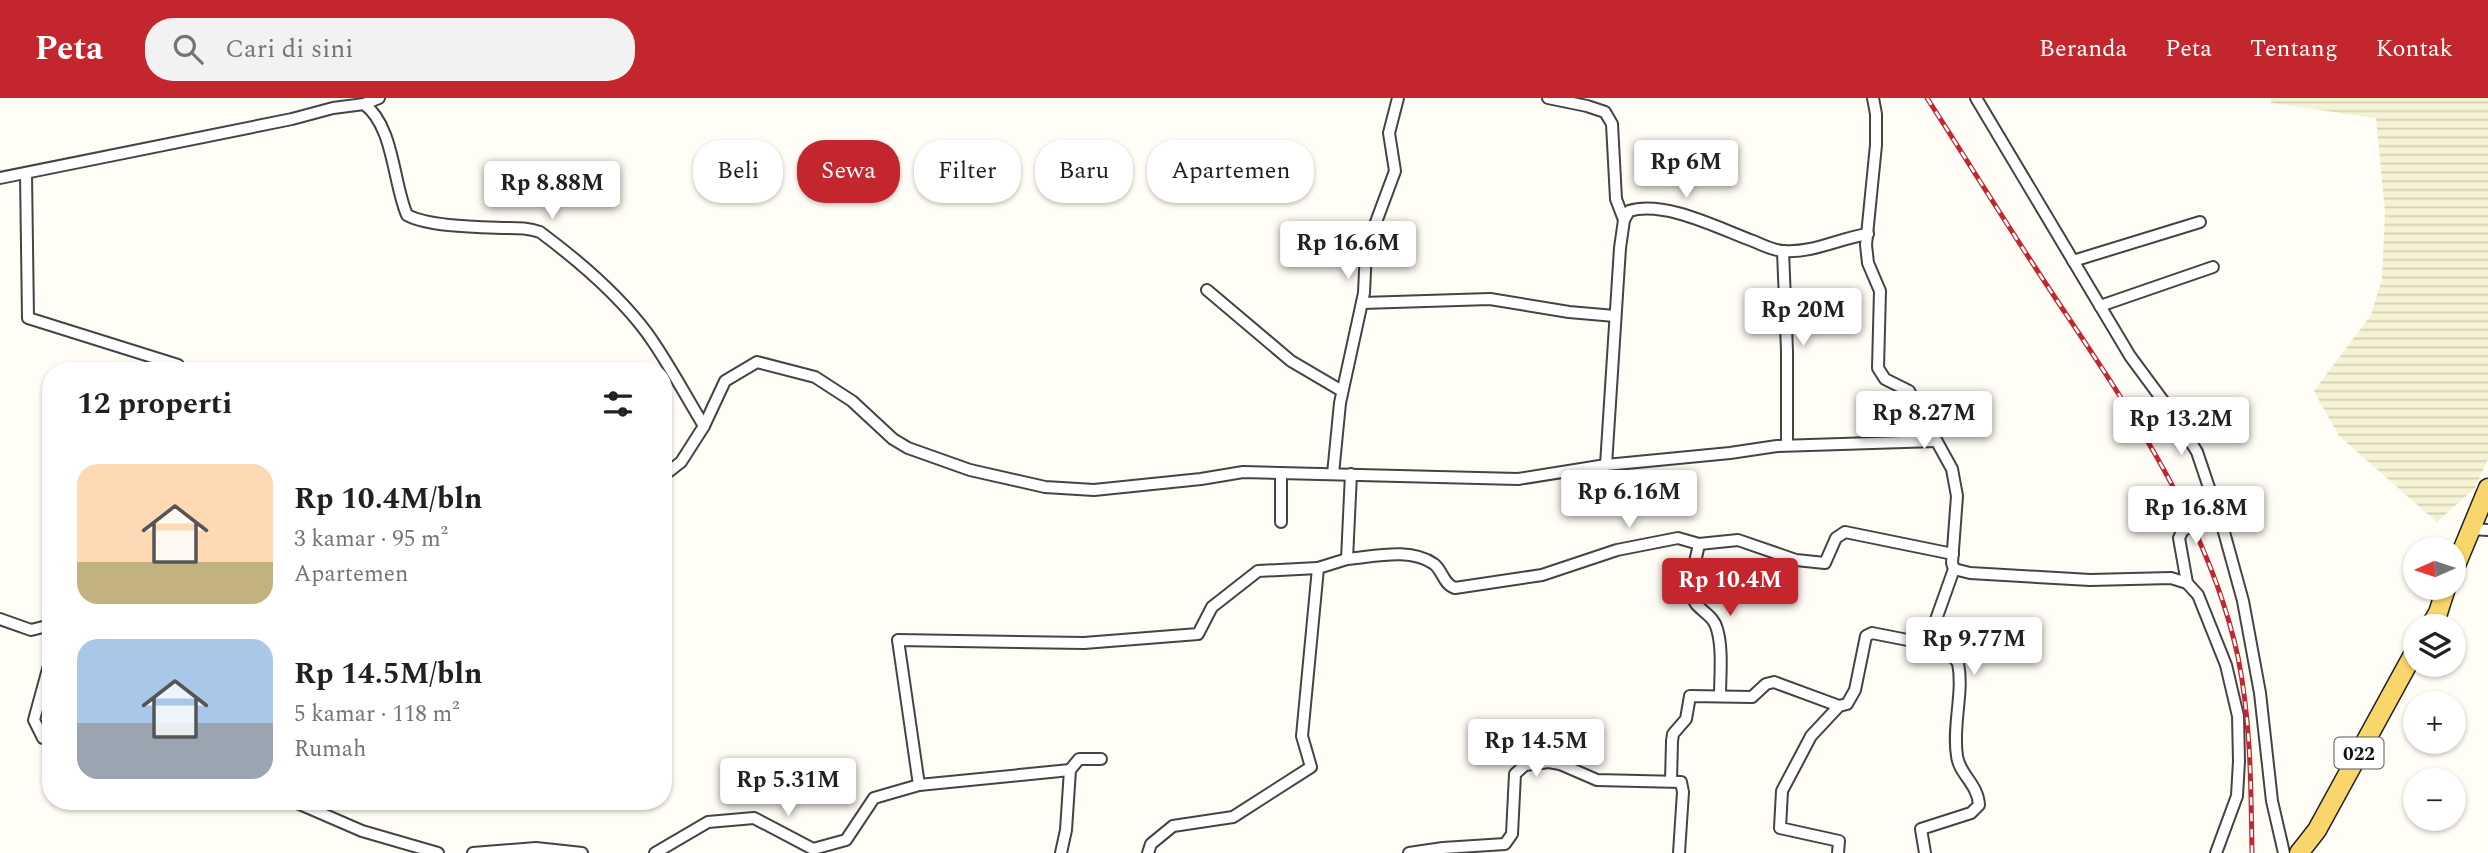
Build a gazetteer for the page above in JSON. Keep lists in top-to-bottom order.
{
  "streets": {
    "main road": ["022"]
  },
  "north": "left",
  "page": {
    "header": "Peta",
    "search": "Cari di sini",
    "nav": [
      "Beranda",
      "Peta",
      "Tentang",
      "Kontak"
    ],
    "price": [
      "Rp 6M",
      "Rp 8.88M",
      "Rp 16.6M",
      "Rp 20M",
      "Rp 8.27M",
      "Rp 13.2M",
      "Rp 6.16M",
      "Rp 16.8M",
      "Rp 10.4M",
      "Rp 9.77M",
      "Rp 14.5M",
      "Rp 5.31M"
    ],
    "chip": [
      "Beli",
      "Sewa",
      "Filter",
      "Baru",
      "Apartemen"
    ],
    "heading": "12 properti",
    "list": [
      {
        "name": "Rp 10.4M/bln",
        "note": "3 kamar · 95 m² · Apartemen"
      },
      {
        "name": "Rp 14.5M/bln",
        "note": "5 kamar · 118 m² · Rumah"
      }
    ],
    "map_buttons": ["+", "−"]
  }
}
